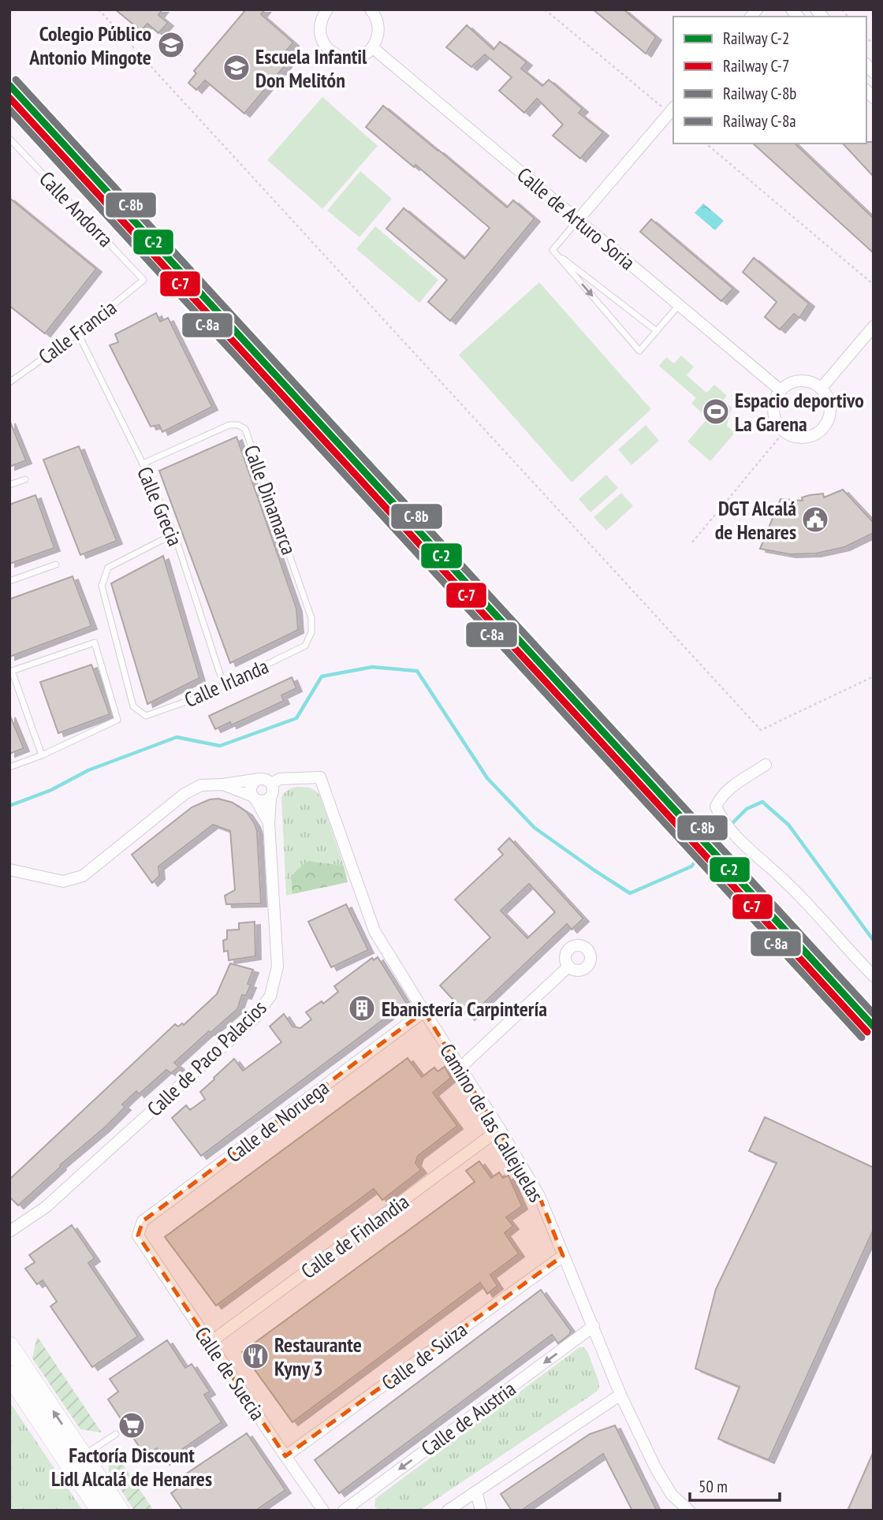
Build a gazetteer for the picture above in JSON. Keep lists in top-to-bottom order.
{
  "streets": {
    "street": [
      "Calle de Arturo Soria",
      "Calle de Paco Palacios",
      "Calle de Noruega",
      "Camino de las Callejuelas",
      "Calle de Finlandia",
      "Calle de Suiza",
      "Calle de Suecia",
      "Calle de Austria"
    ],
    "lane": [
      "Calle Andorra",
      "Calle Francia",
      "Calle Dinamarca",
      "Calle Grecia",
      "Calle Irlanda"
    ]
  },
  "crossings": [
    ["Calle Andorra", "Calle Francia"],
    ["Calle Francia", "Calle Grecia"],
    ["Calle Dinamarca", "Calle Grecia"],
    ["Calle Dinamarca", "Calle Irlanda"],
    ["Calle Grecia", "Calle Irlanda"],
    ["Calle de Paco Palacios", "Camino de las Callejuelas"],
    ["Calle de Noruega", "Camino de las Callejuelas"],
    ["Calle de Noruega", "Calle de Suecia"],
    ["Camino de las Callejuelas", "Calle de Finlandia"],
    ["Camino de las Callejuelas", "Calle de Suiza"],
    ["Camino de las Callejuelas", "Calle de Austria"],
    ["Calle de Finlandia", "Calle de Suecia"],
    ["Calle de Suiza", "Calle de Suecia"]
  ],
  "places": {
    "school or university": ["Colegio Público Antonio Mingote", "Escuela Infantil Don Melitón"],
    "sports": ["Espacio deportivo La Garena"],
    "public building": ["DGT Alcalá de Henares"],
    "building": ["Ebanistería Carpintería"],
    "restaurant": ["Restaurante Kyny 3"],
    "supermarket": ["Factoría Discount Lidl Alcalá de Henares"]
  },
  "lines": [
    "rail line C-8b",
    "rail line C-2",
    "rail line C-7",
    "rail line C-8a"
  ],
  "legend": [
    "Railway C-2",
    "Railway C-7",
    "Railway C-8b",
    "Railway C-8a"
  ],
  "scale_bar": "50 m"
}
